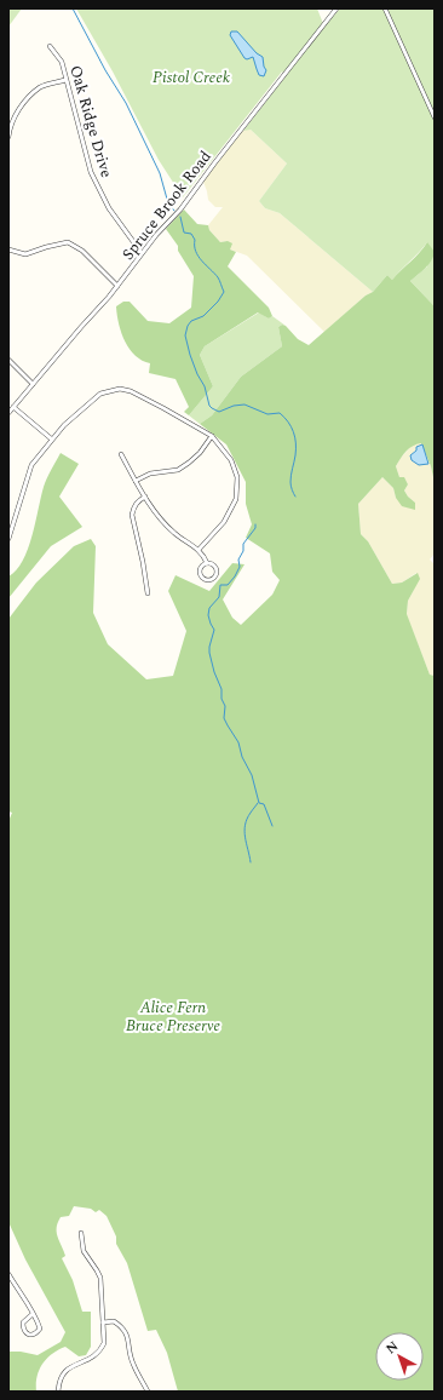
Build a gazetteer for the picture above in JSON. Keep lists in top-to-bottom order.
{
  "streets": {
    "street": ["Oak Ridge Drive", "Spruce Brook Road"]
  },
  "crossings": [
    ["Oak Ridge Drive", "Spruce Brook Road"]
  ],
  "parks": ["Pistol Creek", "Alice Fern Bruce Preserve"],
  "north": "top left"
}
